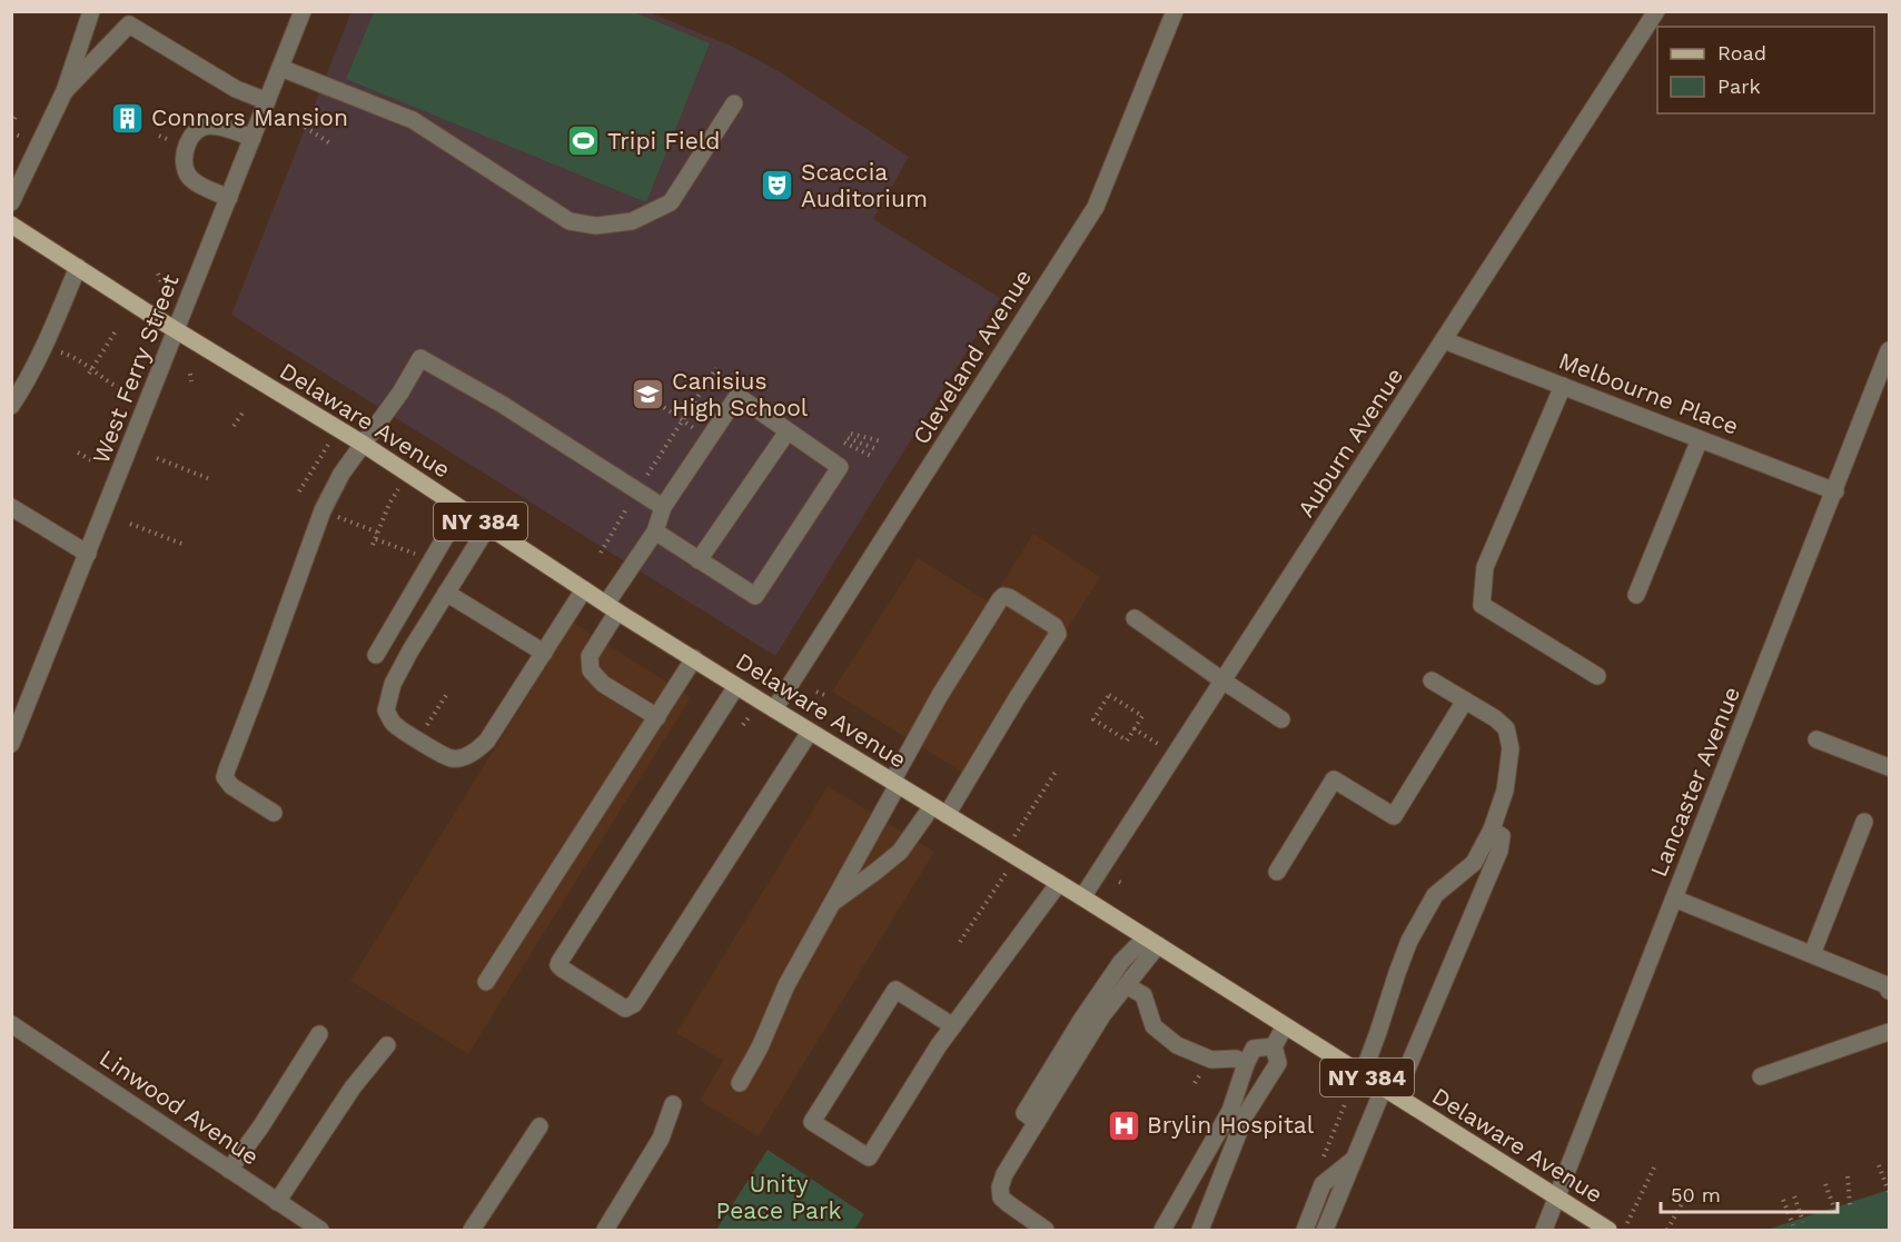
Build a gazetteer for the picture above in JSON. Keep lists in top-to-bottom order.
{
  "streets": {
    "main road": ["Delaware Avenue", "NY 384"],
    "street": [
      "Cleveland Avenue",
      "West Ferry Street",
      "Melbourne Place",
      "Auburn Avenue",
      "Lancaster Avenue",
      "Linwood Avenue"
    ]
  },
  "crossings": [
    ["Cleveland Avenue", "Delaware Avenue"],
    ["West Ferry Street", "Delaware Avenue"],
    ["Melbourne Place", "Auburn Avenue"],
    ["Melbourne Place", "Lancaster Avenue"],
    ["Delaware Avenue", "Auburn Avenue"],
    ["Delaware Avenue", "Lancaster Avenue"]
  ],
  "parks": ["Unity Peace Park"],
  "places": {
    "building": ["Connors Mansion"],
    "sports": ["Tripi Field"],
    "theatre": ["Scaccia Auditorium"],
    "school or university": ["Canisius High School"],
    "hospital": ["Brylin Hospital"]
  },
  "legend": ["Road", "Park"],
  "scale_bar": "50 m"
}
